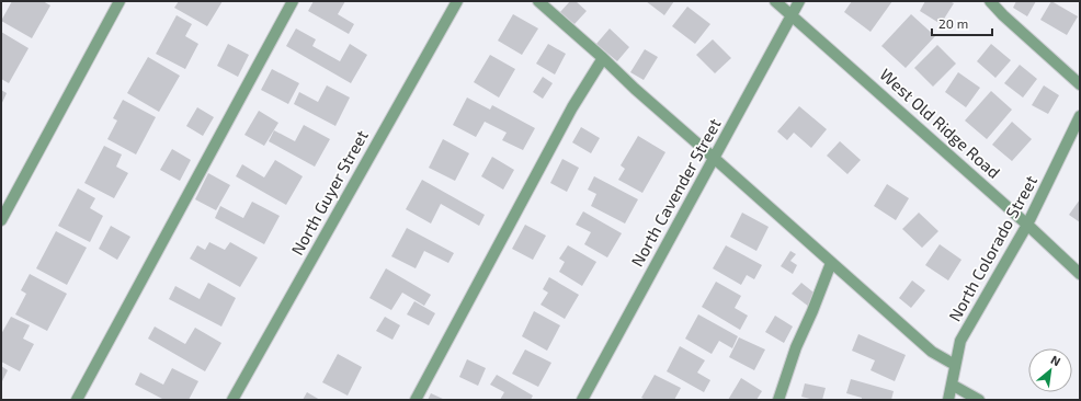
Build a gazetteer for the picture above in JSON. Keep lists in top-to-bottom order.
{
  "streets": {
    "street": [
      "West Old Ridge Road",
      "North Guyer Street",
      "North Cavender Street",
      "North Colorado Street"
    ]
  },
  "crossings": [
    ["West Old Ridge Road", "North Cavender Street"],
    ["West Old Ridge Road", "North Colorado Street"]
  ],
  "scale_bar": "20 m",
  "north": "top right"
}
